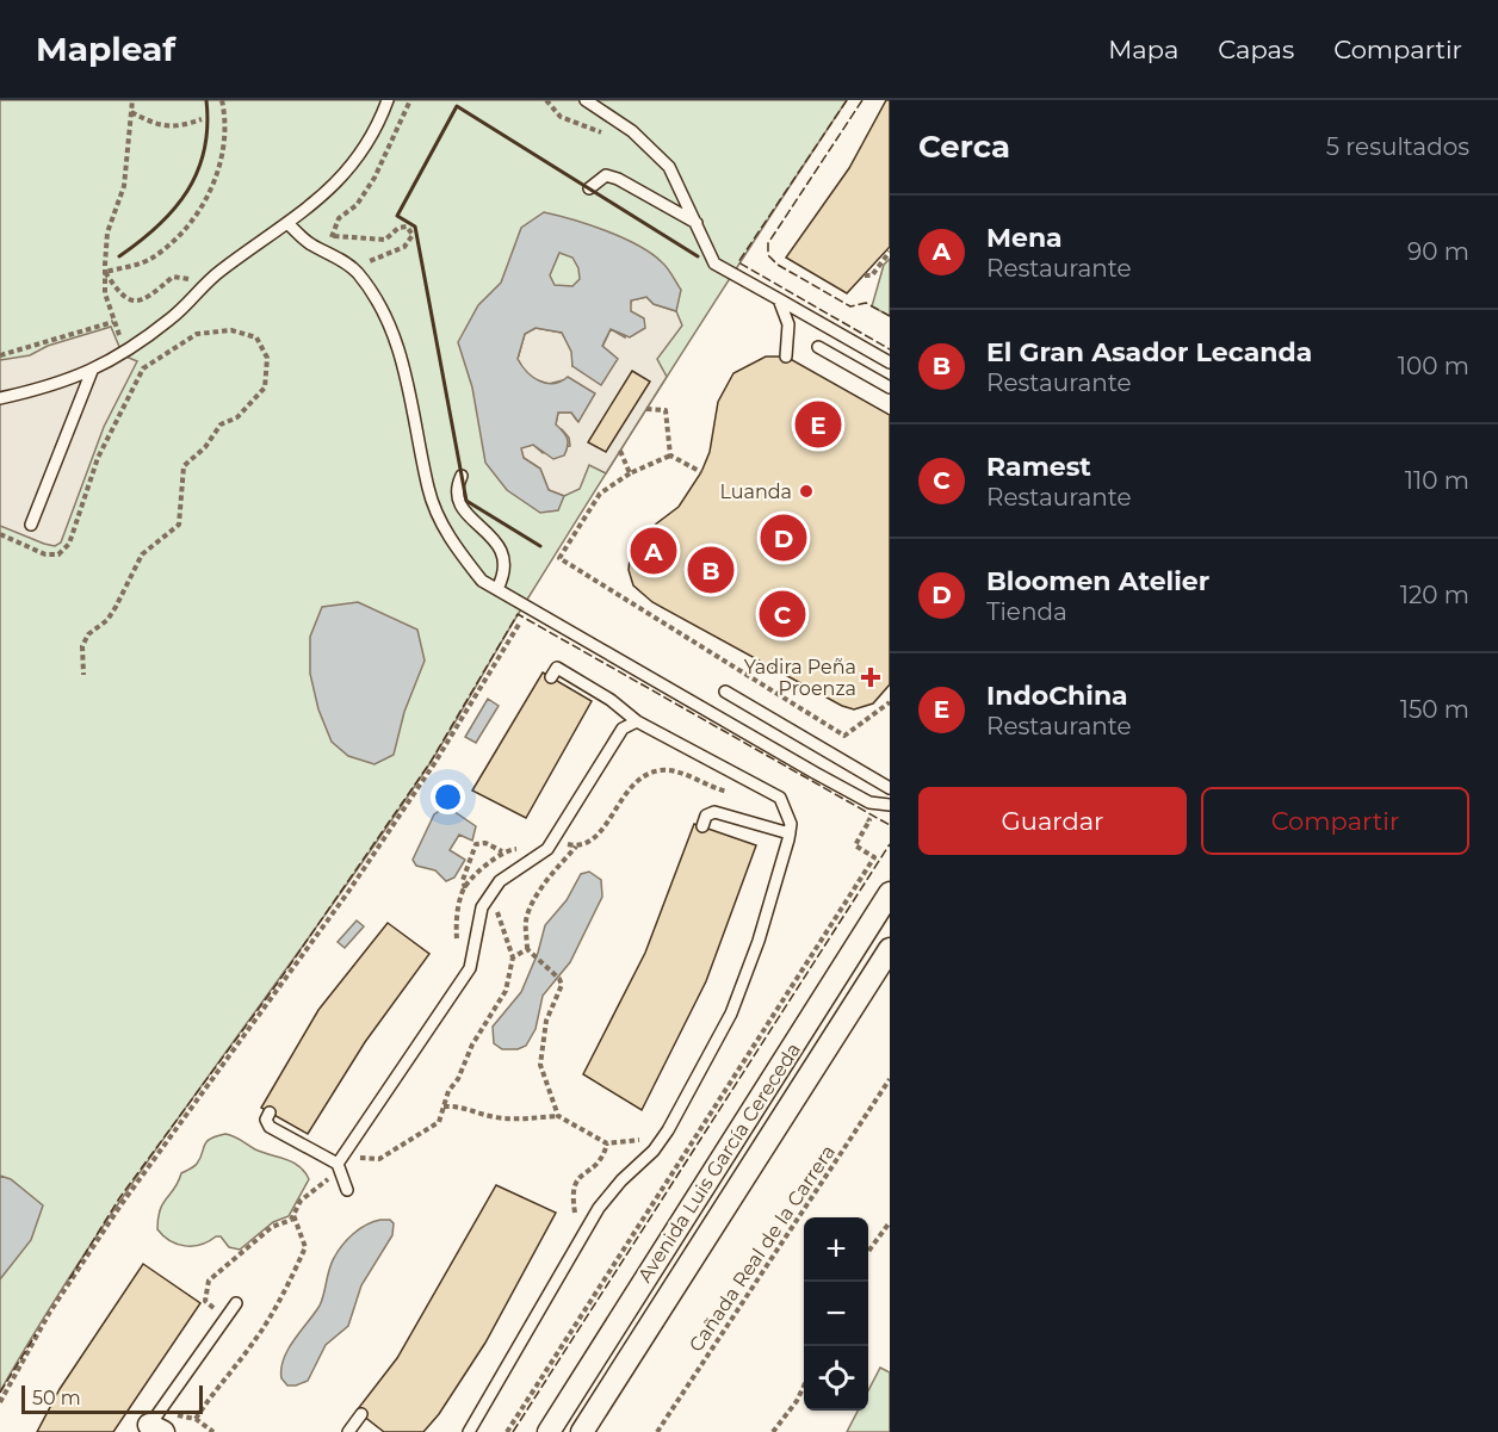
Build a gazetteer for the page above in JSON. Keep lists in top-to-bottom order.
{
  "streets": {
    "street": ["Avenida Luis García Cereceda"],
    "path": ["Cañada Real de la Carrera"]
  },
  "places": {
    "other": ["Luanda"],
    "health": ["Yadira Peña Proenza"]
  },
  "scale_bar": "50 m",
  "page": {
    "header": "Mapleaf",
    "nav": ["Mapa", "Capas", "Compartir"],
    "heading": ["Cerca", "5 resultados"],
    "list": [
      {
        "mark": "A",
        "name": "Mena",
        "note": "Restaurante",
        "value": "90 m"
      },
      {
        "mark": "B",
        "name": "El Gran Asador Lecanda",
        "note": "Restaurante",
        "value": "100 m"
      },
      {
        "mark": "C",
        "name": "Ramest",
        "note": "Restaurante",
        "value": "110 m"
      },
      {
        "mark": "D",
        "name": "Bloomen Atelier",
        "note": "Tienda",
        "value": "120 m"
      },
      {
        "mark": "E",
        "name": "IndoChina",
        "note": "Restaurante",
        "value": "150 m"
      }
    ],
    "pins": [
      "E",
      "D",
      "A",
      "B",
      "C"
    ],
    "buttons": ["Guardar", "Compartir"],
    "map_buttons": ["+", "−"],
    "scale": "50 m"
  }
}
